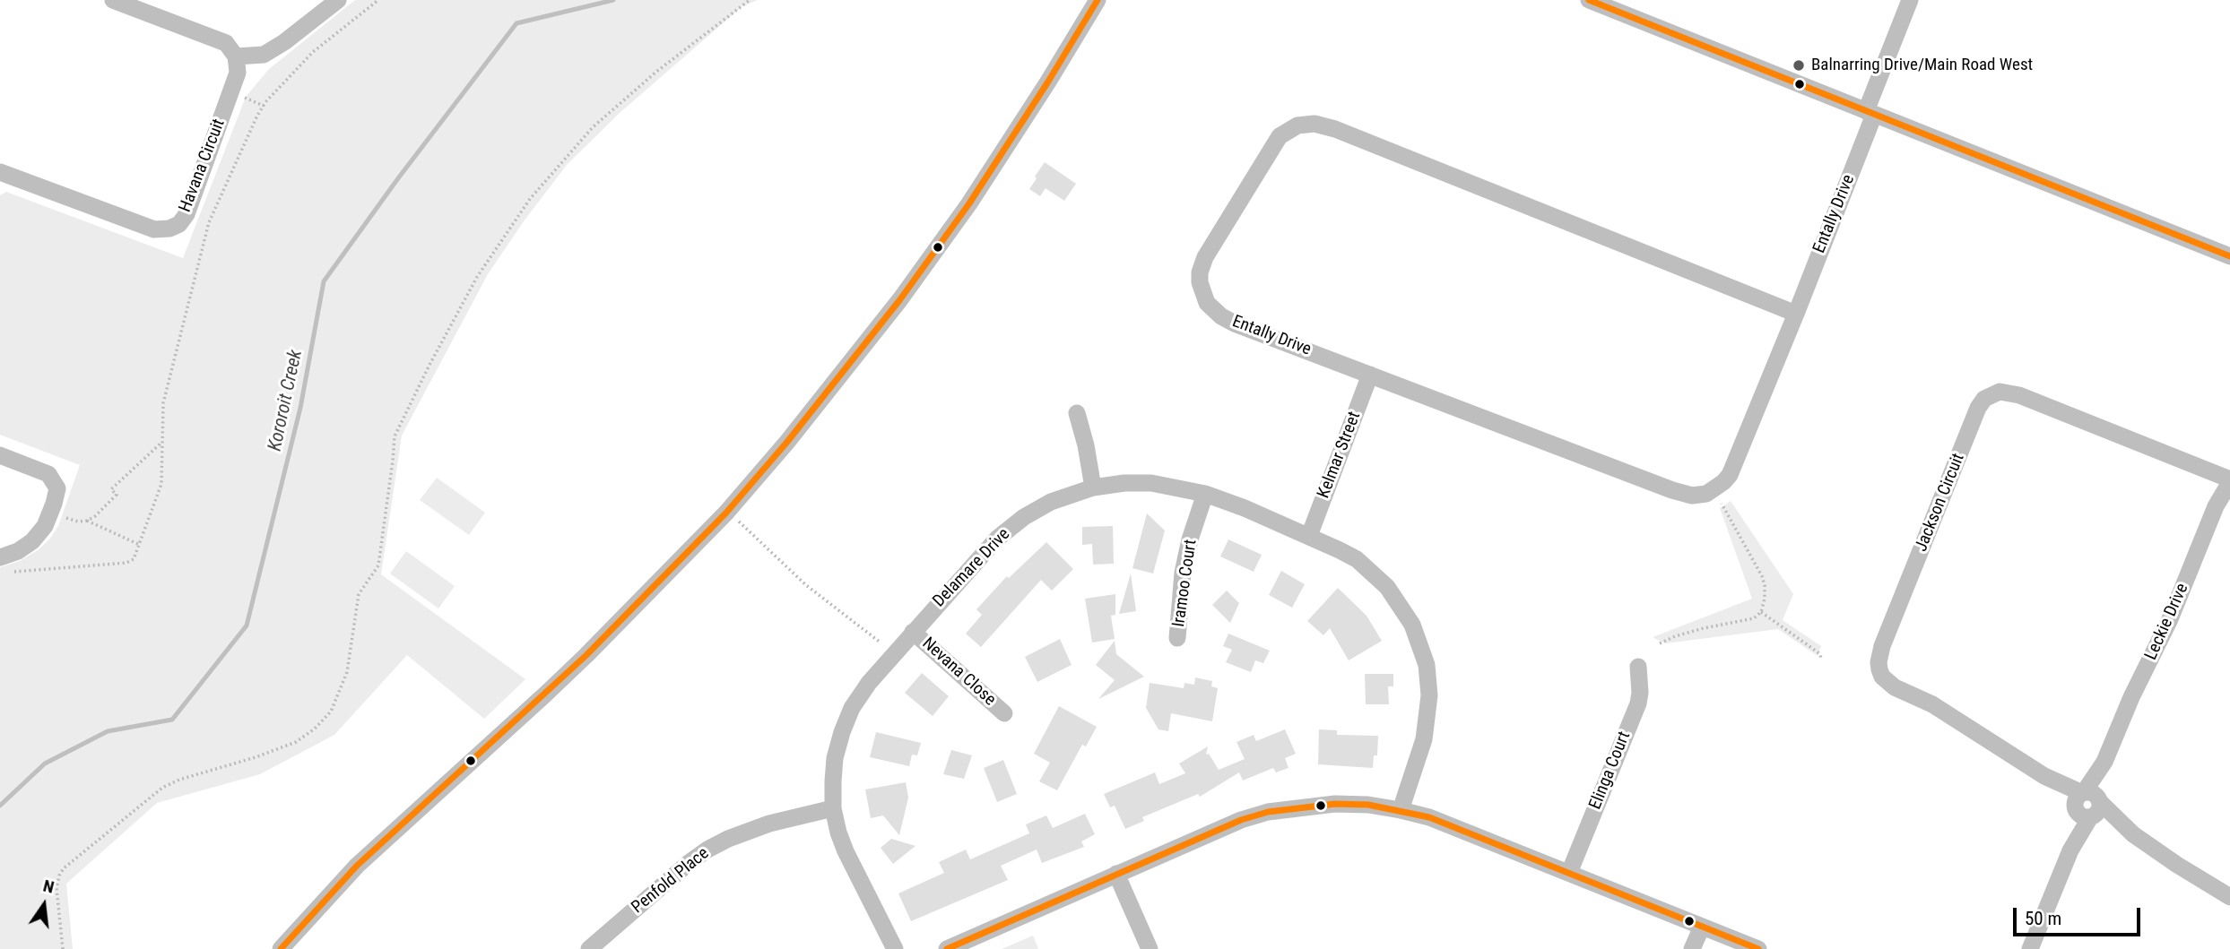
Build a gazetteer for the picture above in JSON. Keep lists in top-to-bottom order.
{
  "streets": {
    "street": [
      "Havana Circuit",
      "Entally Drive",
      "Kelmar Street",
      "Jackson Circuit",
      "Delamare Drive",
      "Iramoo Court",
      "Leckie Drive",
      "Nevana Close",
      "Elinga Court",
      "Penfold Place"
    ]
  },
  "crossings": [
    ["Entally Drive", "Kelmar Street"],
    ["Kelmar Street", "Delamare Drive"],
    ["Jackson Circuit", "Leckie Drive"],
    ["Delamare Drive", "Iramoo Court"],
    ["Delamare Drive", "Nevana Close"],
    ["Delamare Drive", "Penfold Place"]
  ],
  "water": ["Kororoit Creek"],
  "places": ["Balnarring Drive/Main Road West"],
  "scale_bar": "50 m",
  "north": "top"
}
